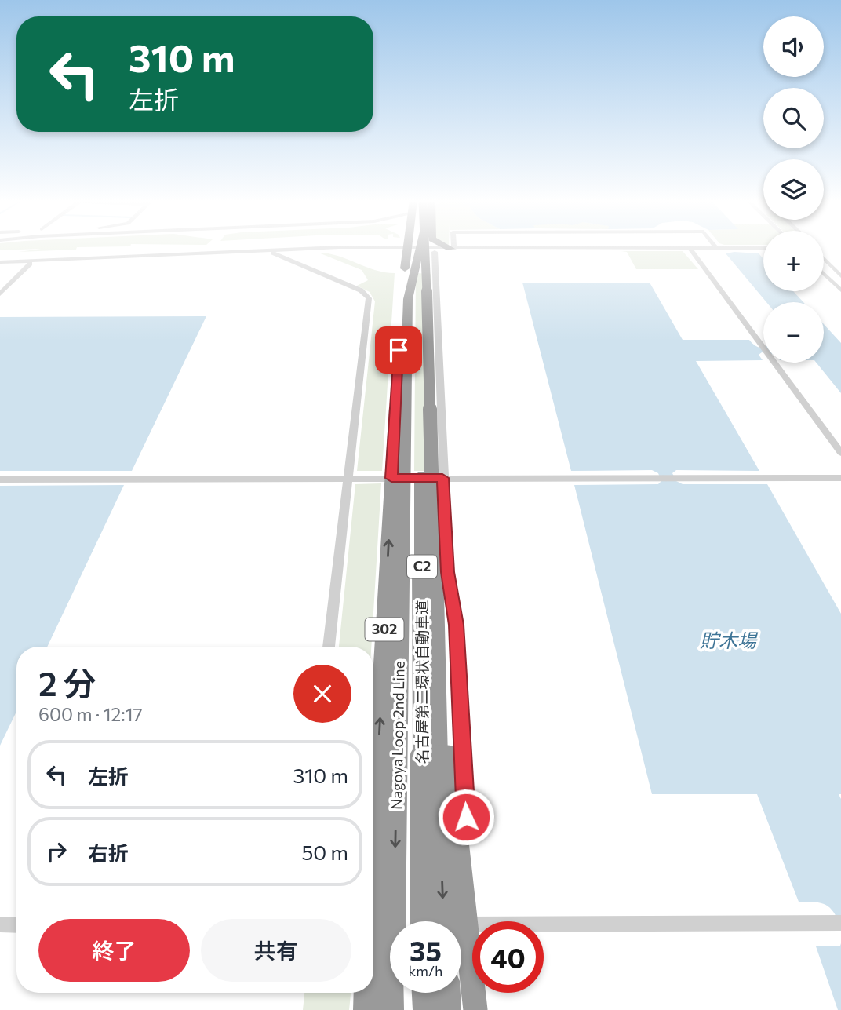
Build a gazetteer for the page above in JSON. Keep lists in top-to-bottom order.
{
  "streets": {
    "highway": [
      "C2",
      "302",
      "名古屋第二環状自動車道",
      "Nagoya Loop 2nd Line"
    ]
  },
  "water": ["貯木場"],
  "page": {
    "map_buttons": ["+", "−"],
    "turn": ["310 m", "左折"],
    "heading": ["2 分", "600 m · 12:17"],
    "list": [
      {
        "name": "左折",
        "value": "310 m"
      },
      {
        "name": "右折",
        "value": "50 m"
      }
    ],
    "buttons": ["終了", "共有"],
    "speed": "35 km/h",
    "limit": "40"
  }
}
